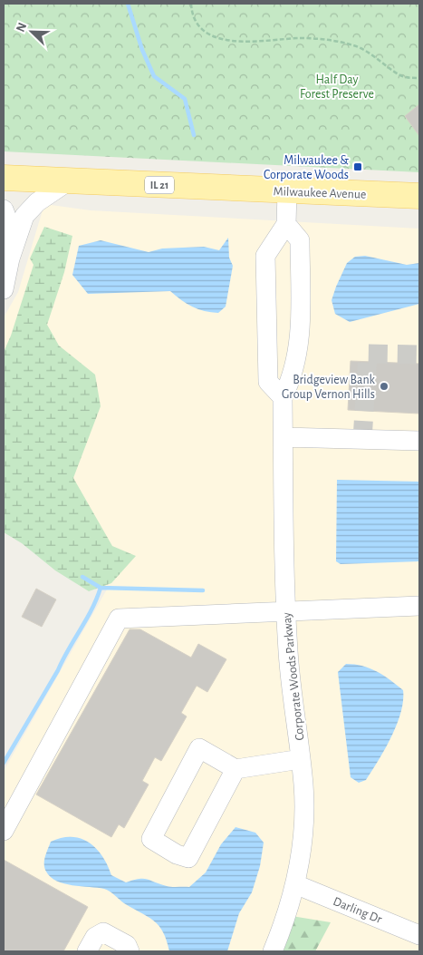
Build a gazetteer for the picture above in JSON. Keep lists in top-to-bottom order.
{
  "streets": {
    "main road": ["IL 21", "Milwaukee Avenue"],
    "street": ["Corporate Woods Parkway", "Darling Dr"]
  },
  "crossings": [
    ["Corporate Woods Parkway", "Darling Dr"]
  ],
  "parks": ["Half Day Forest Preserve"],
  "places": {
    "transit": ["Milwaukee & Corporate Woods"],
    "other": ["Bridgeview Bank Group Vernon Hills"]
  },
  "north": "top left"
}
